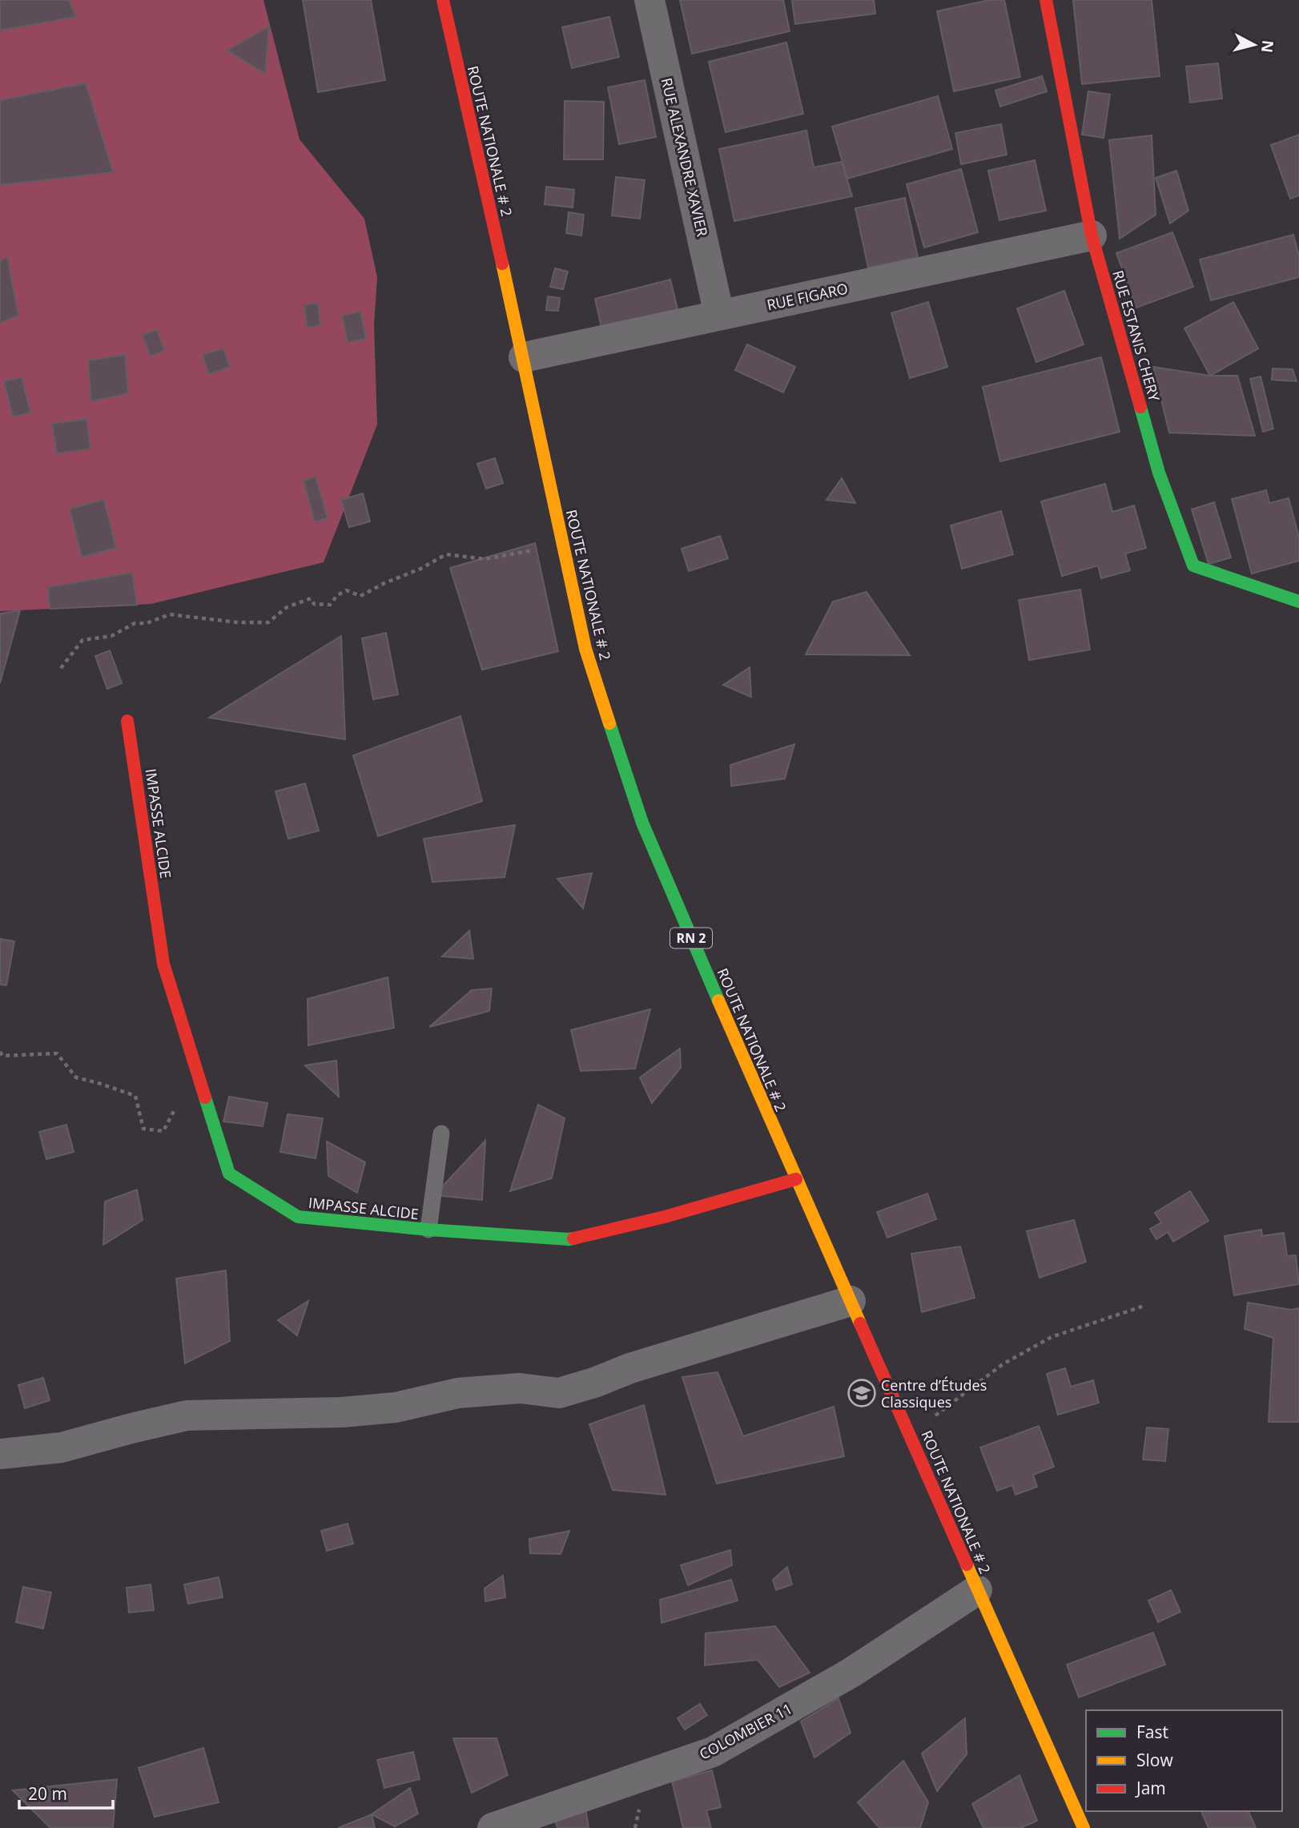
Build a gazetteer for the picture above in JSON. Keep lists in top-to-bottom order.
{
  "streets": {
    "main road": [
      "ROUTE NATIONALE # 2",
      "RUE ESTANIS CHERY",
      "IMPASSE ALCIDE",
      "RN 2"
    ],
    "street": ["RUE ALEXANDRE XAVIER", "RUE FIGARO", "COLOMBIER 11"]
  },
  "crossings": [
    ["ROUTE NATIONALE # 2", "RUE FIGARO"],
    ["ROUTE NATIONALE # 2", "IMPASSE ALCIDE"],
    ["ROUTE NATIONALE # 2", "COLOMBIER 11"],
    ["RUE ALEXANDRE XAVIER", "RUE FIGARO"],
    ["RUE FIGARO", "RUE ESTANIS CHERY"]
  ],
  "places": {
    "school or university": ["Centre d’Études Classiques"]
  },
  "legend": ["Fast", "Slow", "Jam"],
  "scale_bar": "20 m",
  "north": "right"
}
